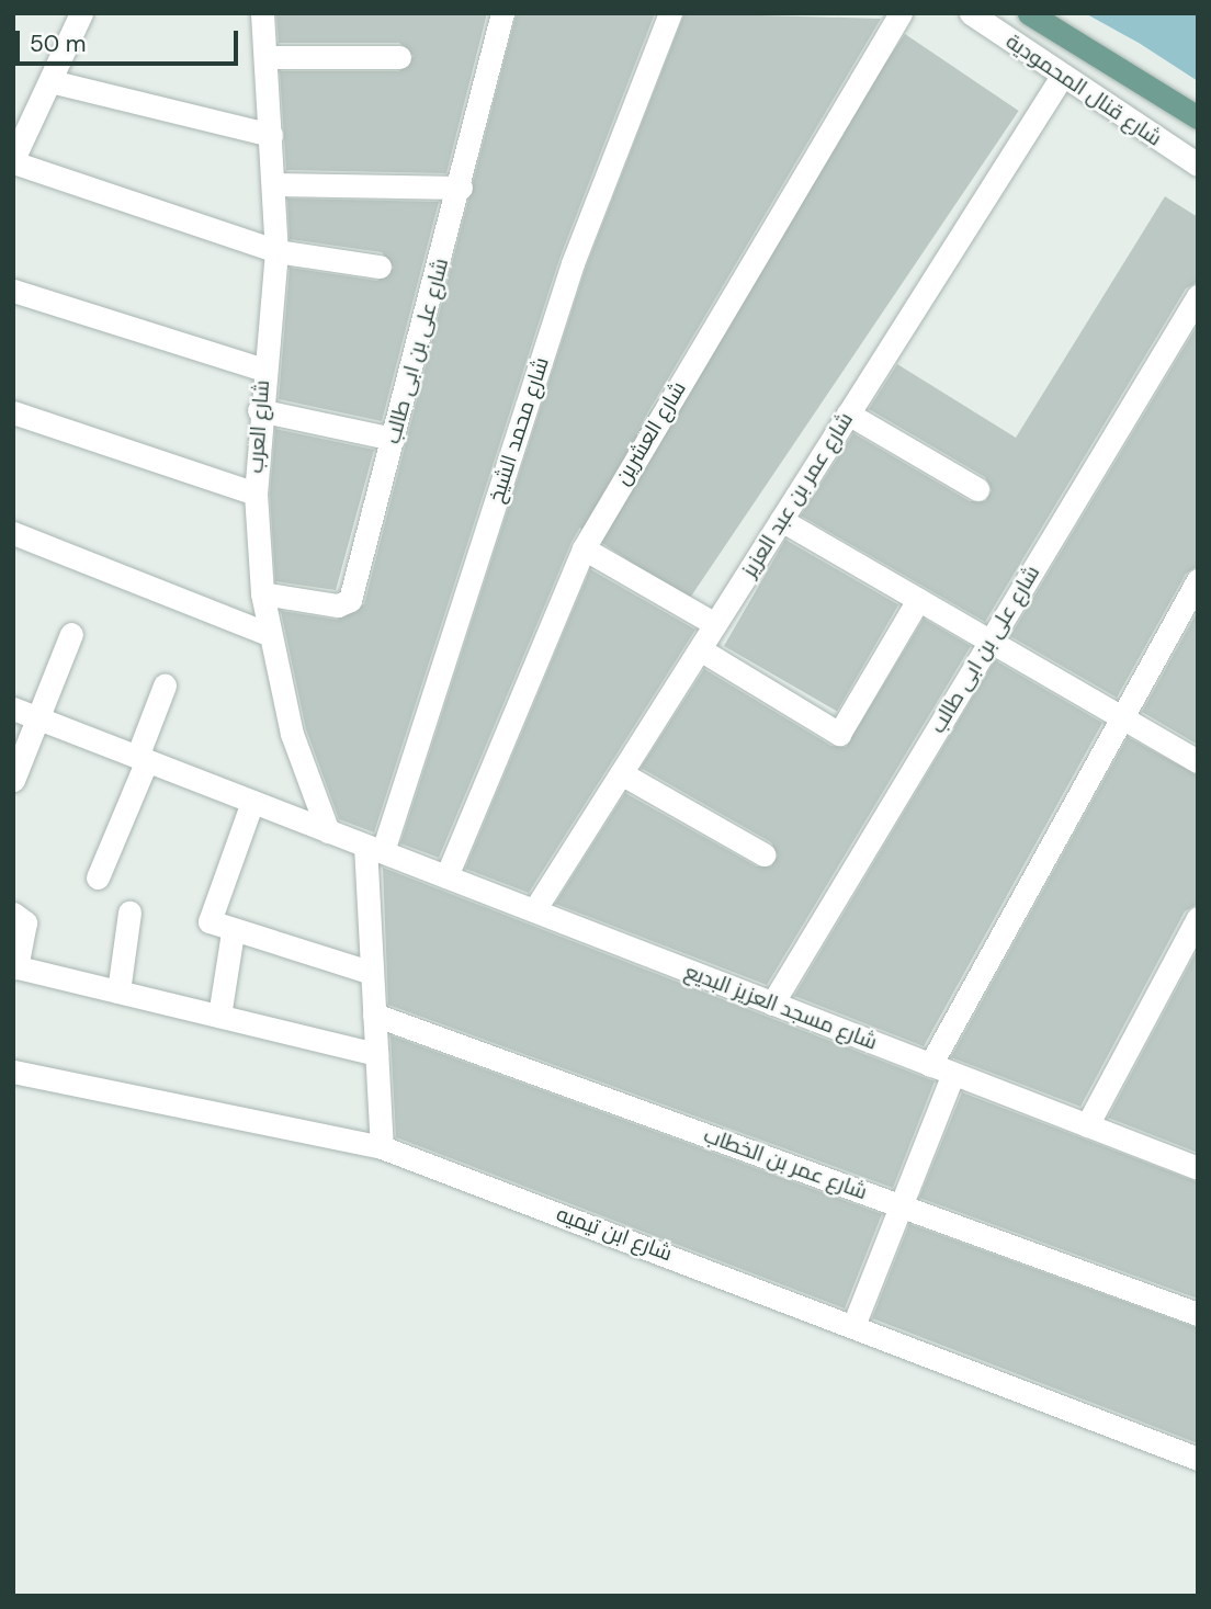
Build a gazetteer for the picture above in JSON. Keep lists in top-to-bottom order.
{
  "streets": {
    "street": [
      "شارع قنال المحمودية",
      "شارع على بن ابى طالب",
      "شارع العرب",
      "شارع محمد الشيخ",
      "شارع العشرين",
      "شارع عمر بن عبد العزيز",
      "شارع مسجد العزيز البديع",
      "شارع عمر بن الخطاب",
      "شارع ابن تيميه"
    ]
  },
  "crossings": [
    ["شارع قنال المحمودية", "شارع عمر بن عبد العزيز"],
    ["شارع على بن ابى طالب", "شارع العرب"],
    ["شارع على بن ابى طالب", "شارع مسجد العزيز البديع"],
    ["شارع العرب", "شارع مسجد العزيز البديع"],
    ["شارع محمد الشيخ", "شارع مسجد العزيز البديع"],
    ["شارع العشرين", "شارع مسجد العزيز البديع"],
    ["شارع عمر بن عبد العزيز", "شارع مسجد العزيز البديع"]
  ],
  "scale_bar": "50 m"
}
